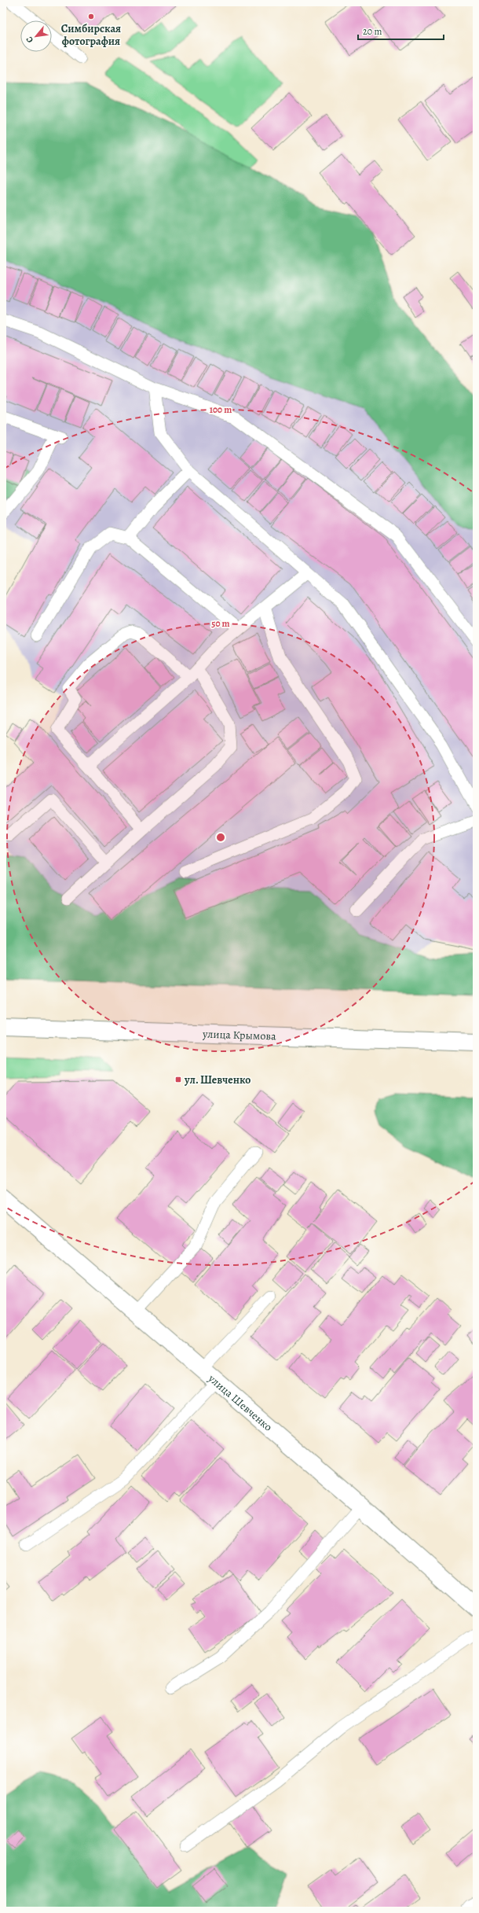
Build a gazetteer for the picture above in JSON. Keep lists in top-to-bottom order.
{
  "streets": {
    "street": ["улица Крымова", "улица Шевченко"]
  },
  "places": {
    "other": ["Симбирская фотография"],
    "transit": ["ул. Шевченко"]
  },
  "scale_bar": "20 m",
  "north": "bottom left",
  "rings": ["100 m", "50 m"]
}
